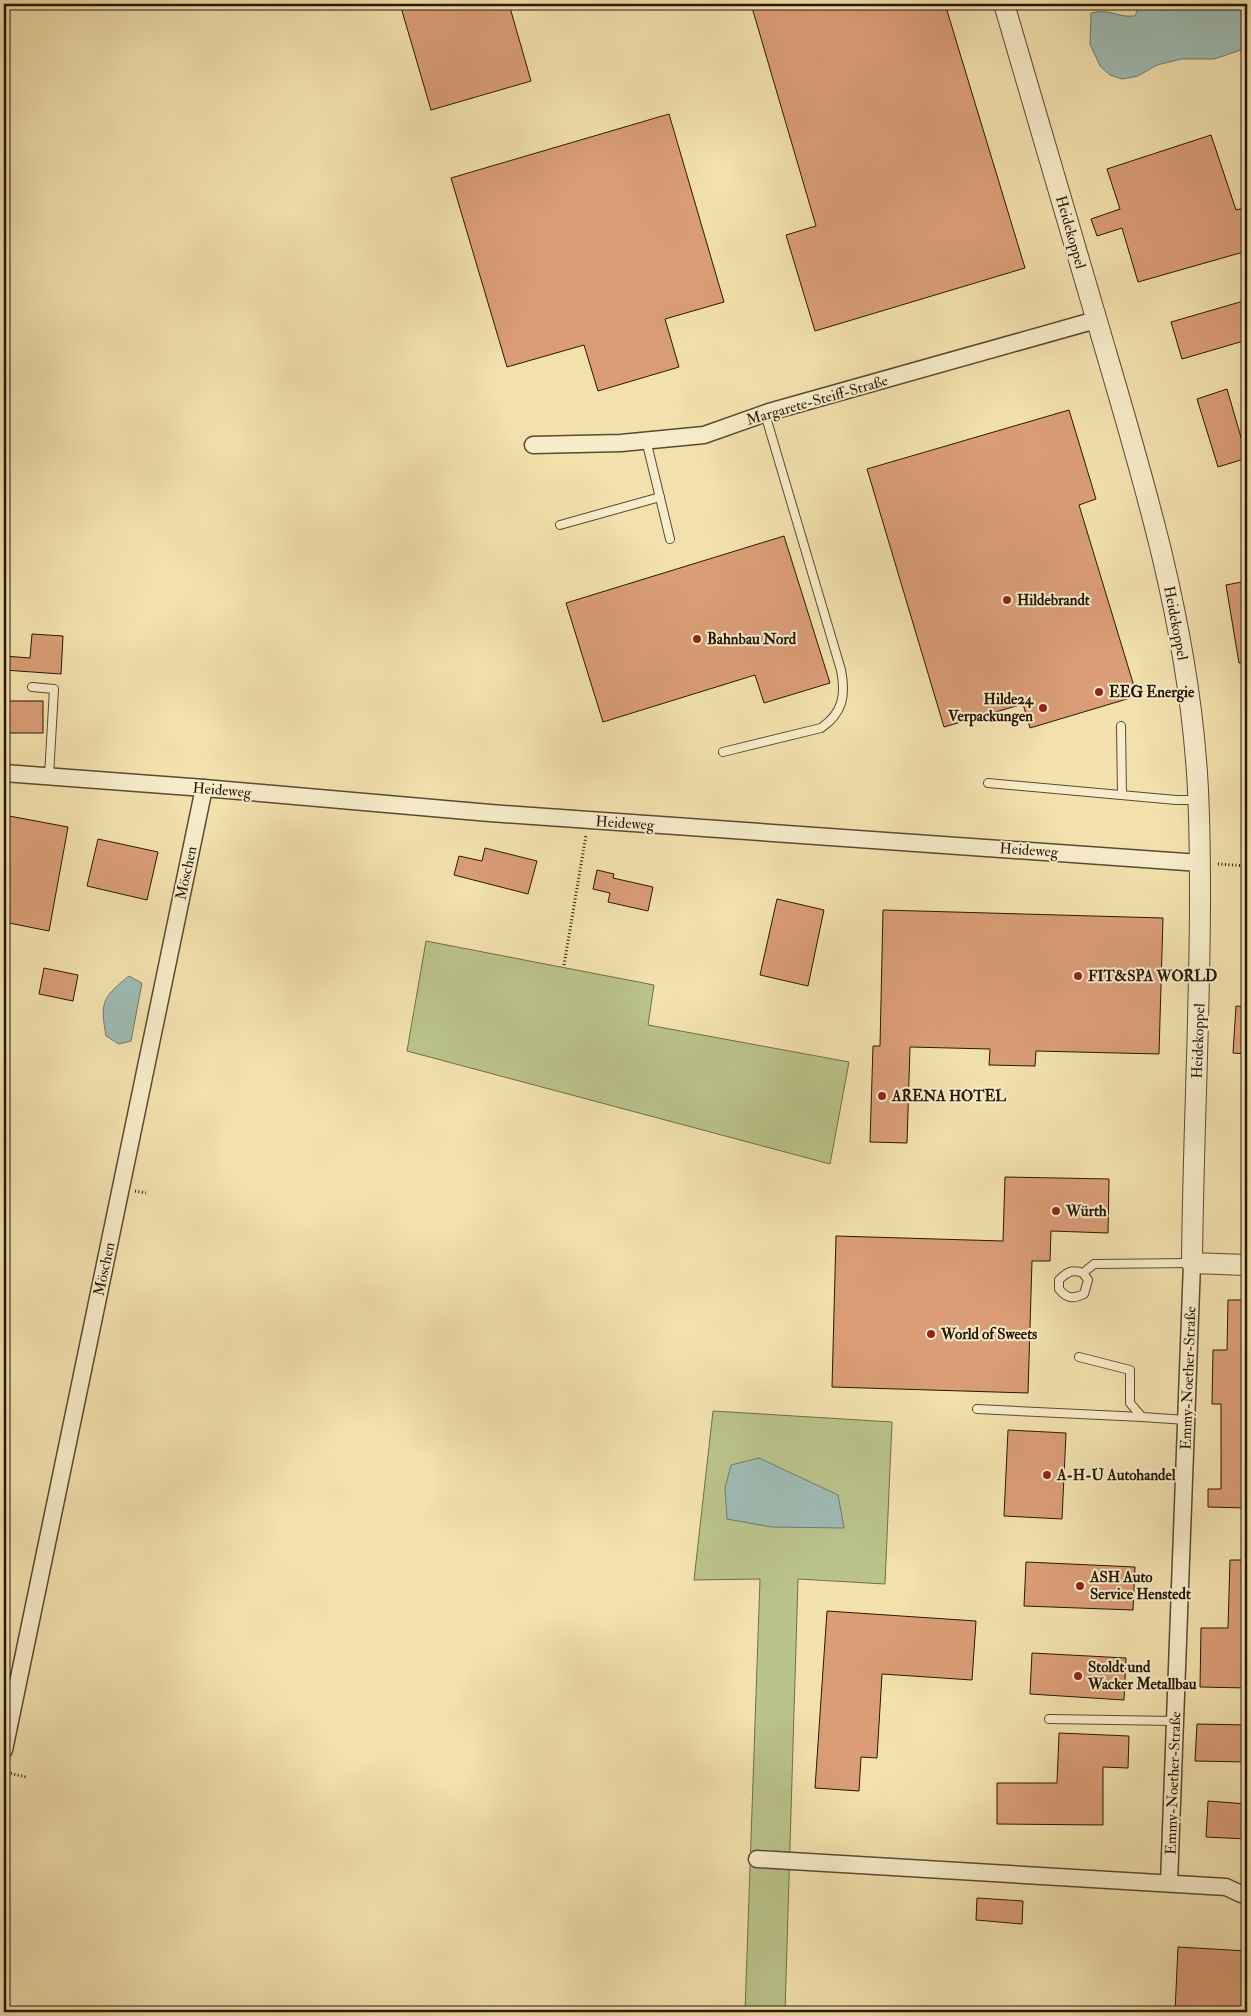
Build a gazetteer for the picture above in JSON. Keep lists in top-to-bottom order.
{
  "streets": {
    "street": [
      "Heidekoppel",
      "Margarete-Steiff-Straße",
      "Heideweg",
      "Möschen",
      "Emmy-Noether-Straße"
    ]
  },
  "crossings": [
    ["Heidekoppel", "Margarete-Steiff-Straße"],
    ["Heidekoppel", "Heideweg"],
    ["Heidekoppel", "Emmy-Noether-Straße"],
    ["Heideweg", "Möschen"]
  ],
  "places": [
    "Hildebrandt",
    "Bahnbau Nord",
    "EEG Energie",
    "Hilde24 Verpackungen",
    "FIT&SPA WORLD",
    "ARENA HOTEL",
    "Würth",
    "World of Sweets",
    "A-H-U Autohandel",
    "ASH Auto Service Henstedt",
    "Stoldt und Wacker Metallbau"
  ]
}
